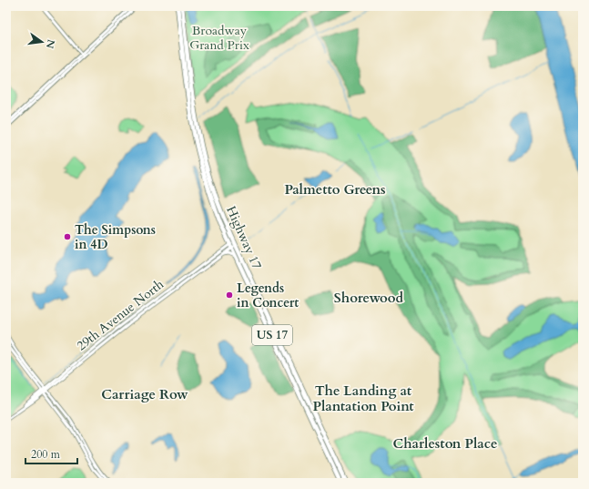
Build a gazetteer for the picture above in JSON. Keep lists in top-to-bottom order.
{
  "streets": {
    "highway": ["Highway 17", "US 17"],
    "main road": ["29th Avenue North"]
  },
  "crossings": [
    ["Highway 17", "29th Avenue North"]
  ],
  "districts": [
    "Palmetto Greens",
    "Shorewood",
    "The Landing at Plantation Point",
    "Carriage Row",
    "Charleston Place"
  ],
  "parks": ["Broadway Grand Prix"],
  "places": ["The Simpsons in 4D", "Legends in Concert"],
  "scale_bar": "200 m",
  "north": "right"
}
